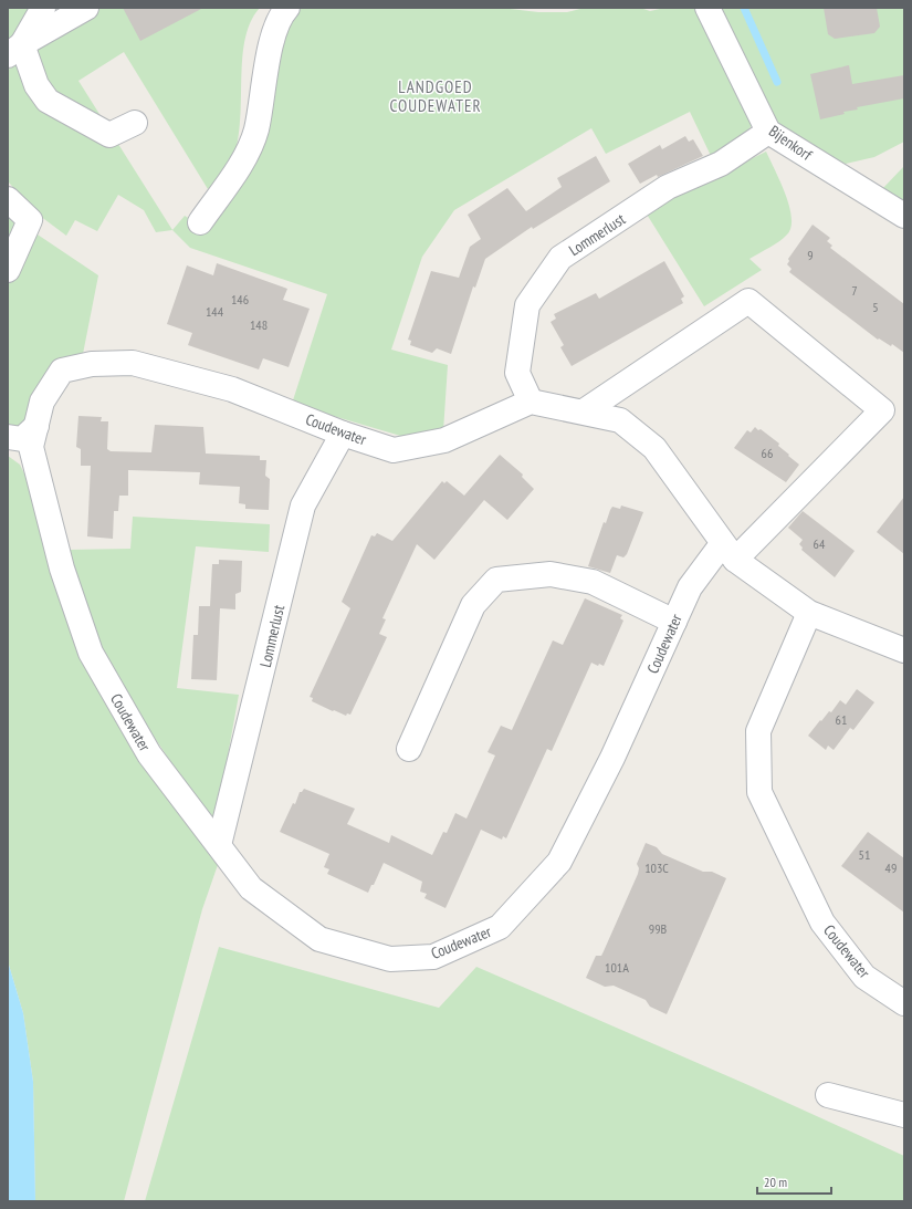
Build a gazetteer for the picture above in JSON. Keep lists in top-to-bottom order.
{
  "streets": {
    "street": ["Bijenkorf", "Lommerlust", "Coudewater"]
  },
  "crossings": [
    ["Bijenkorf", "Lommerlust"],
    ["Lommerlust", "Coudewater"]
  ],
  "districts": ["LANDGOED COUDEWATER"],
  "house_numbers": [
    "9",
    "7",
    "146",
    "5",
    "144",
    "148",
    "66",
    "64",
    "61",
    "51",
    "103C",
    "49",
    "99B",
    "101A"
  ],
  "scale_bar": "20 m"
}
